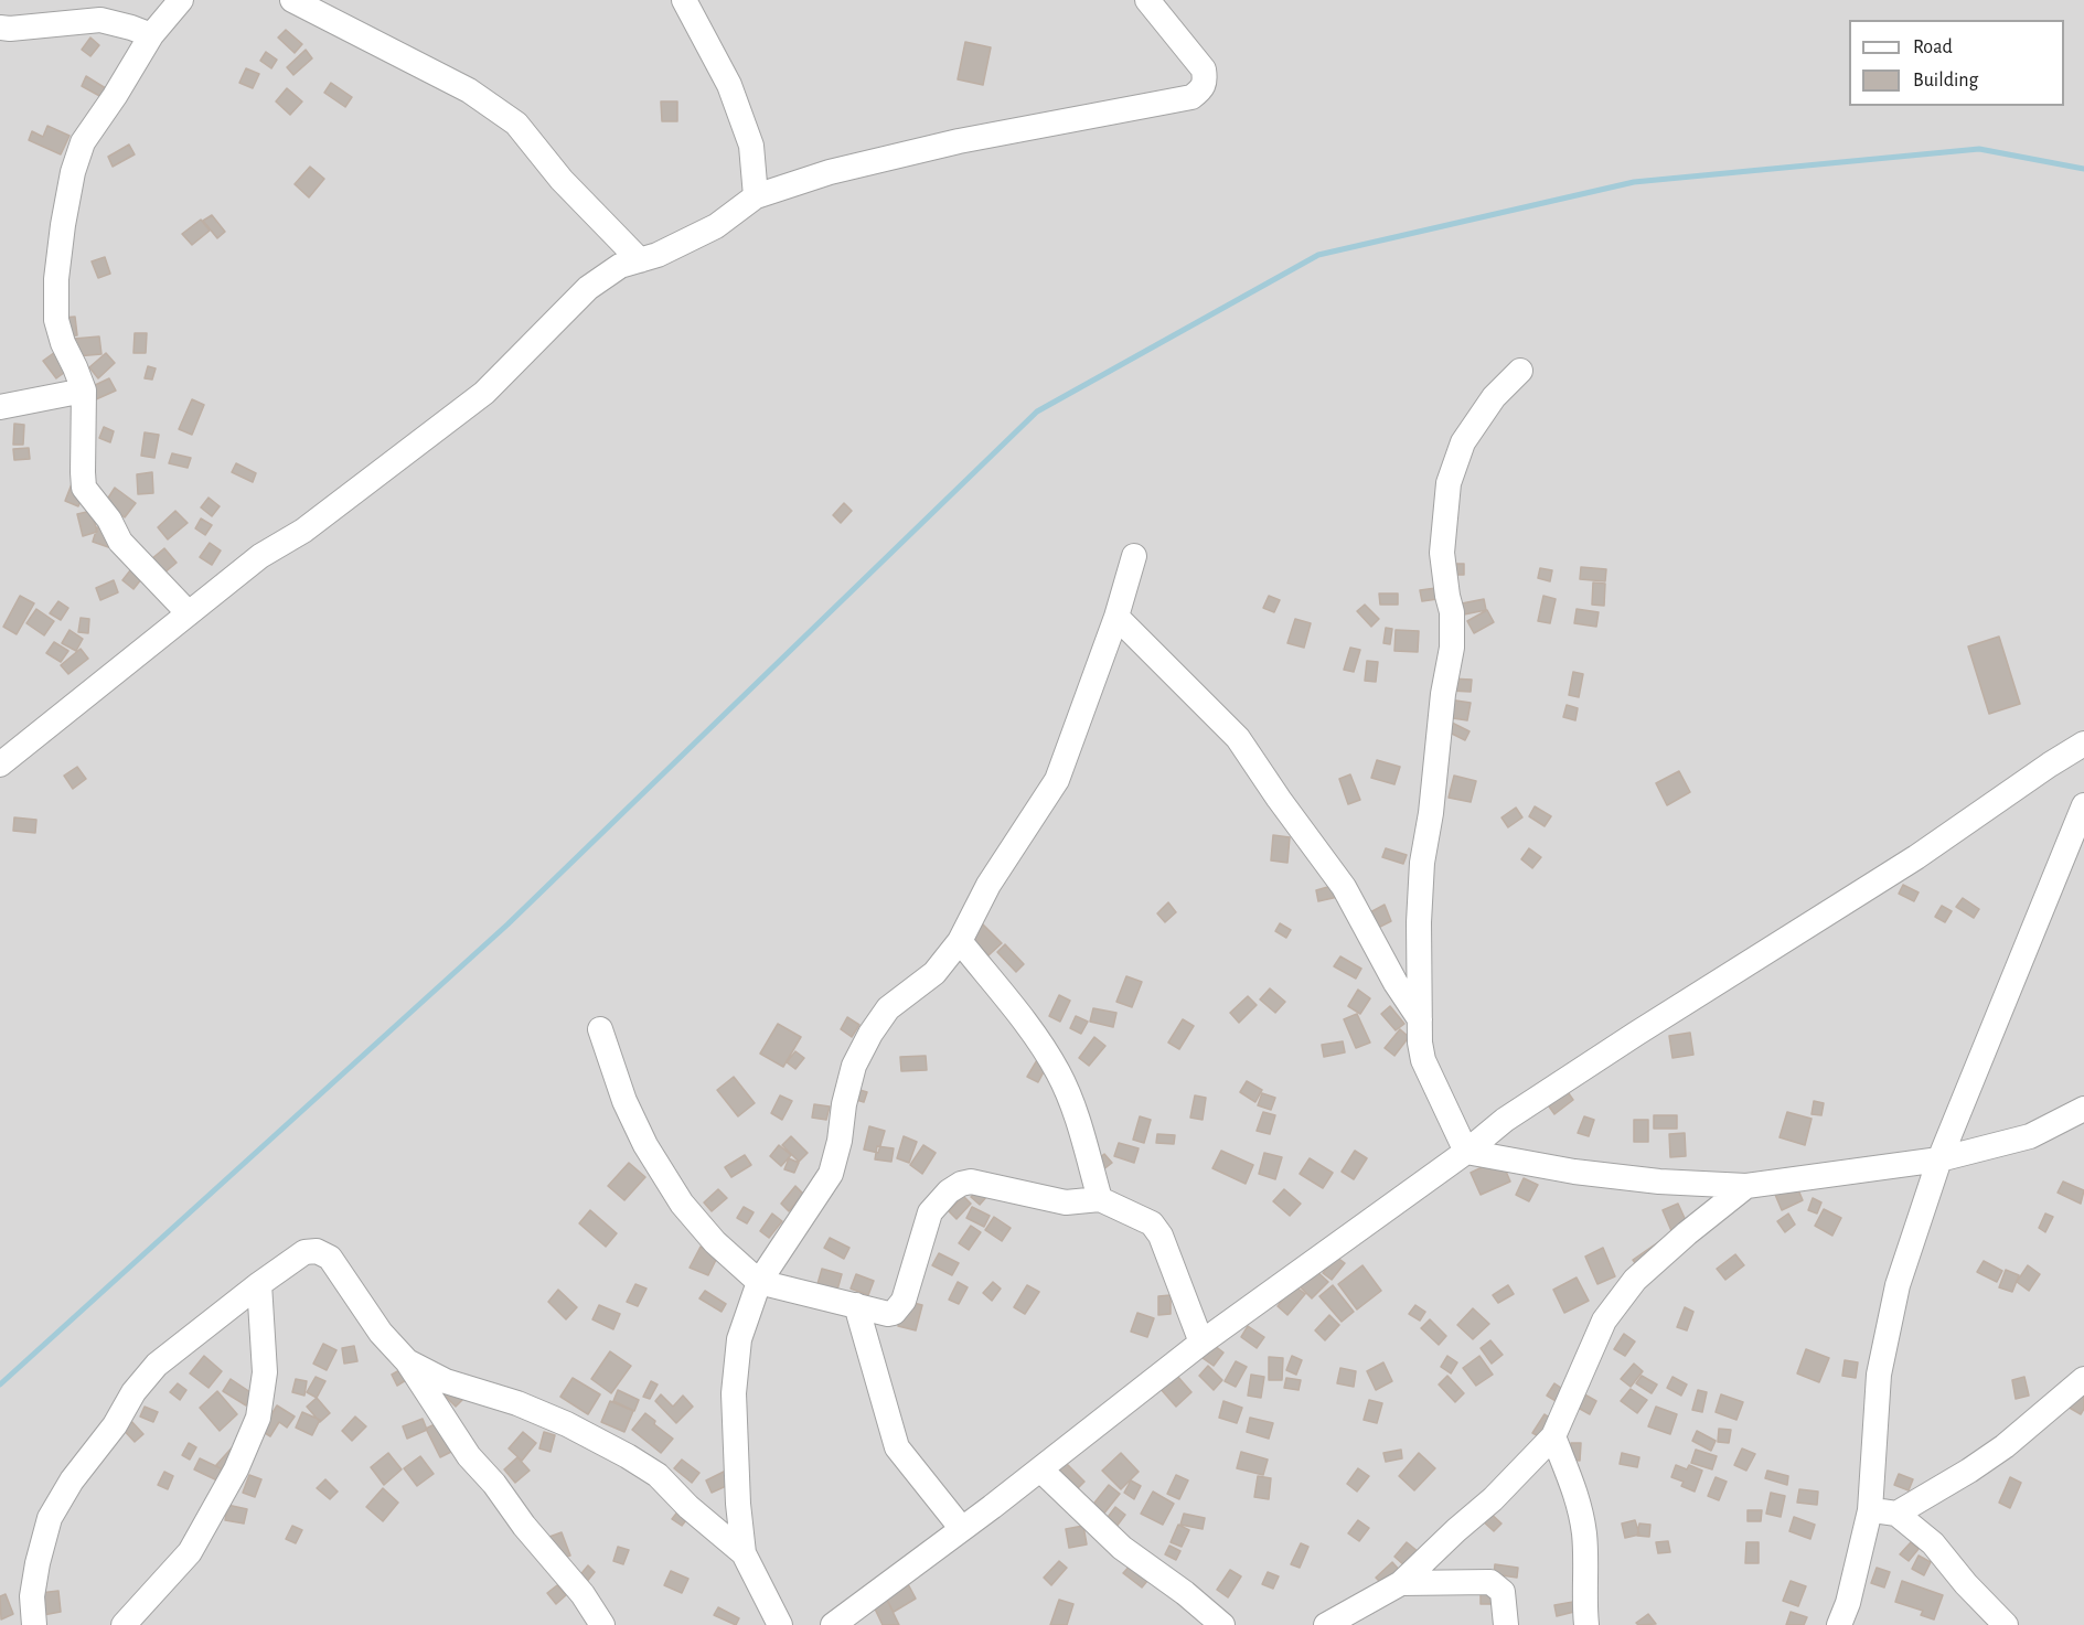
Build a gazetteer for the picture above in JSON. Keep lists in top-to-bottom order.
{
  "legend": ["Road", "Building"]
}
